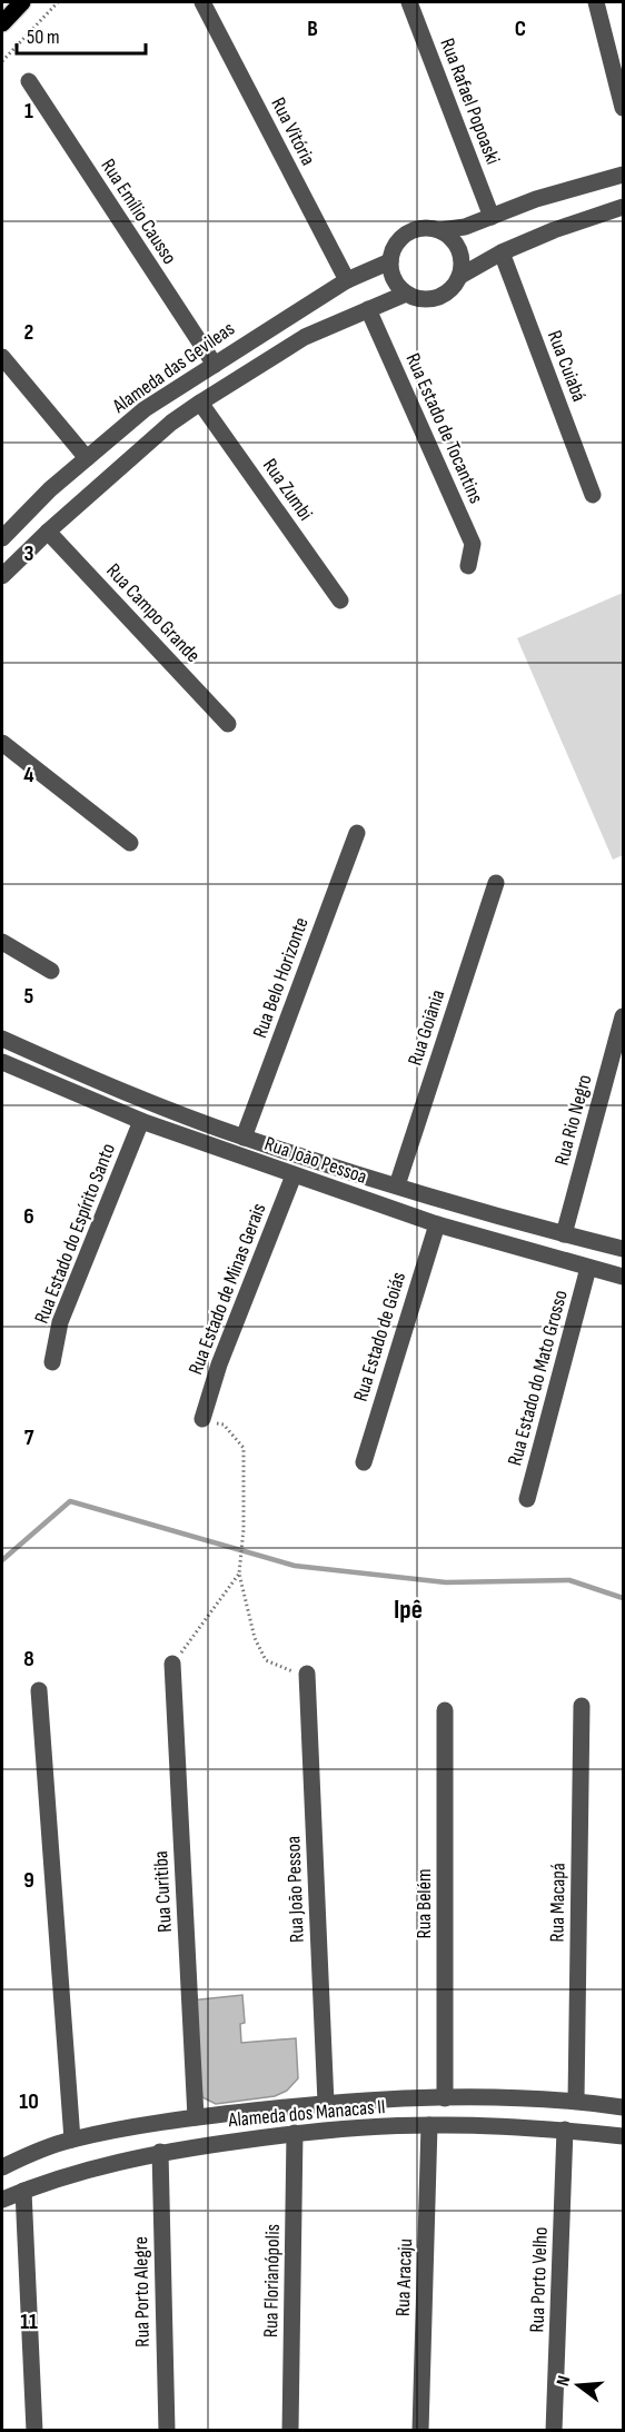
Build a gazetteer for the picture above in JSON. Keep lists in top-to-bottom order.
{
  "streets": {
    "street": [
      "Rua Rafael Popoaski",
      "Rua Vitória",
      "Rua Emílio Causso",
      "Rua Cuiabá",
      "Alameda das Gevileas",
      "Rua Estado de Tocantins",
      "Rua Zumbi",
      "Rua Campo Grande",
      "Rua Belo Horizonte",
      "Rua Goiânia",
      "Rua Rio Negro",
      "Rua João Pessoa",
      "Rua Estado do Espírito Santo",
      "Rua Estado de Minas Gerais",
      "Rua Estado de Goiás",
      "Rua Estado do Mato Grosso",
      "Rua Curitiba",
      "Rua Macapá",
      "Rua Belém",
      "Alameda dos Manacas II",
      "Rua Aracaju",
      "Rua Porto Velho",
      "Rua Florianópolis",
      "Rua Porto Alegre"
    ]
  },
  "crossings": [
    ["Rua Vitória", "Alameda das Gevileas"],
    ["Rua Emílio Causso", "Alameda das Gevileas"],
    ["Rua Belo Horizonte", "Rua João Pessoa"],
    ["Rua Goiânia", "Rua João Pessoa"],
    ["Rua Rio Negro", "Rua João Pessoa"],
    ["Rua João Pessoa", "Rua Estado do Espírito Santo"],
    ["Rua João Pessoa", "Rua Estado de Minas Gerais"],
    ["Rua João Pessoa", "Rua Estado de Goiás"],
    ["Rua João Pessoa", "Rua Estado do Mato Grosso"],
    ["Rua João Pessoa", "Alameda dos Manacas II"],
    ["Rua Curitiba", "Alameda dos Manacas II"],
    ["Rua Macapá", "Alameda dos Manacas II"],
    ["Rua Belém", "Alameda dos Manacas II"],
    ["Alameda dos Manacas II", "Rua Aracaju"],
    ["Alameda dos Manacas II", "Rua Porto Velho"],
    ["Alameda dos Manacas II", "Rua Florianópolis"],
    ["Alameda dos Manacas II", "Rua Porto Alegre"]
  ],
  "districts": ["Ipê"],
  "scale_bar": "50 m",
  "north": "left",
  "grid": {
    "columns": ["B", "C"],
    "rows": [
      "1",
      "2",
      "3",
      "4",
      "5",
      "6",
      "7",
      "8",
      "9",
      "10",
      "11"
    ]
  }
}
